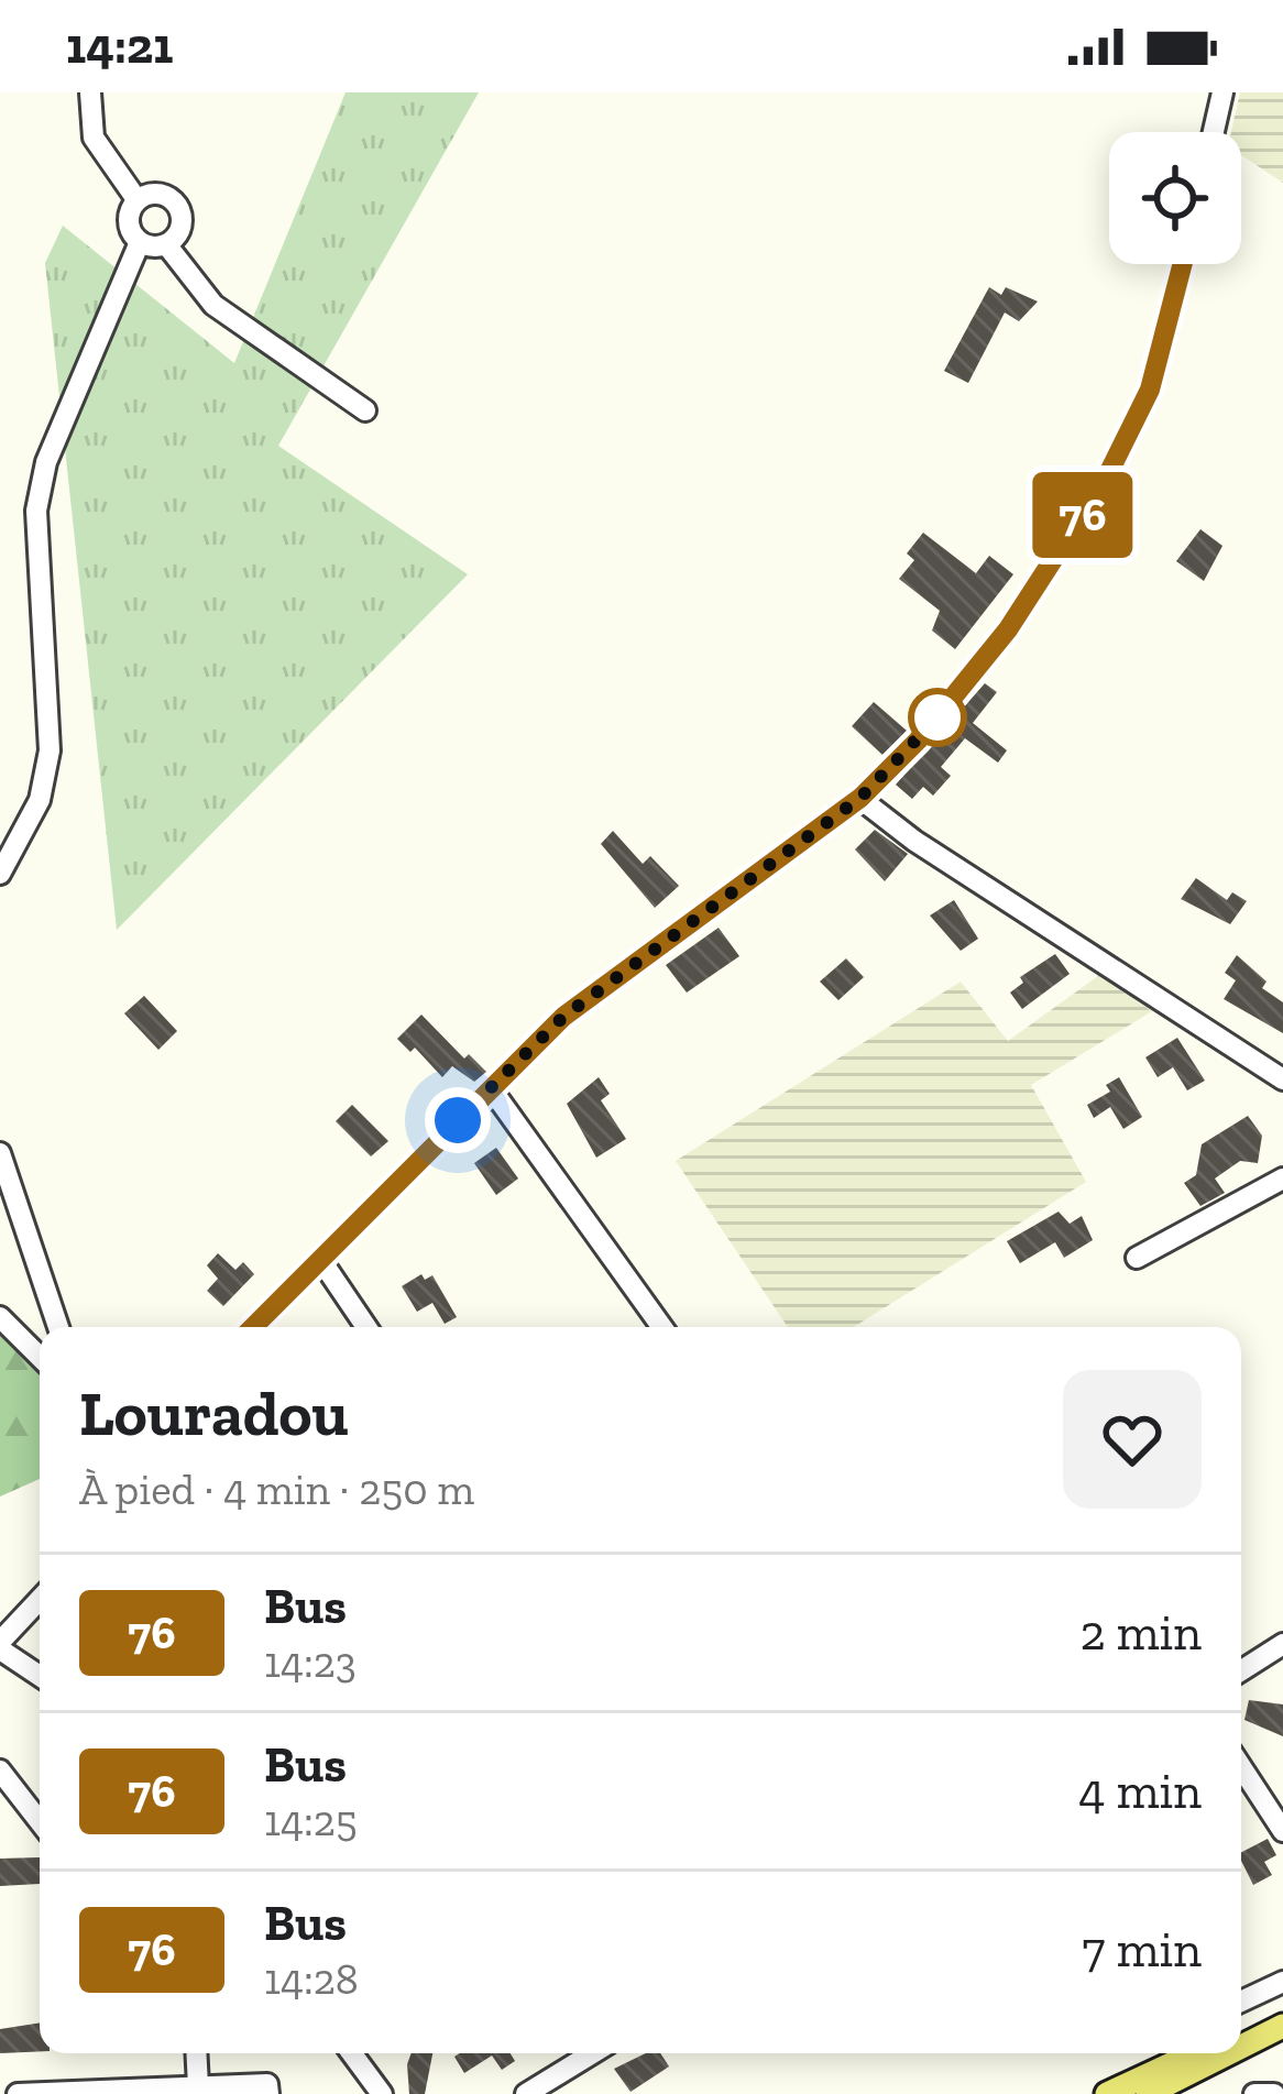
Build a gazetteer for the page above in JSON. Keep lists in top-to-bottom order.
{
  "lines": ["bus line 76"],
  "page": {
    "status": "14:21",
    "on_map": "76",
    "heading": ["Louradou", "À pied · 4 min · 250 m"],
    "list": [
      {
        "mark": "76",
        "name": "Bus",
        "note": "14:23",
        "value": "2 min"
      },
      {
        "mark": "76",
        "name": "Bus",
        "note": "14:25",
        "value": "4 min"
      },
      {
        "mark": "76",
        "name": "Bus",
        "note": "14:28",
        "value": "7 min"
      }
    ]
  }
}
